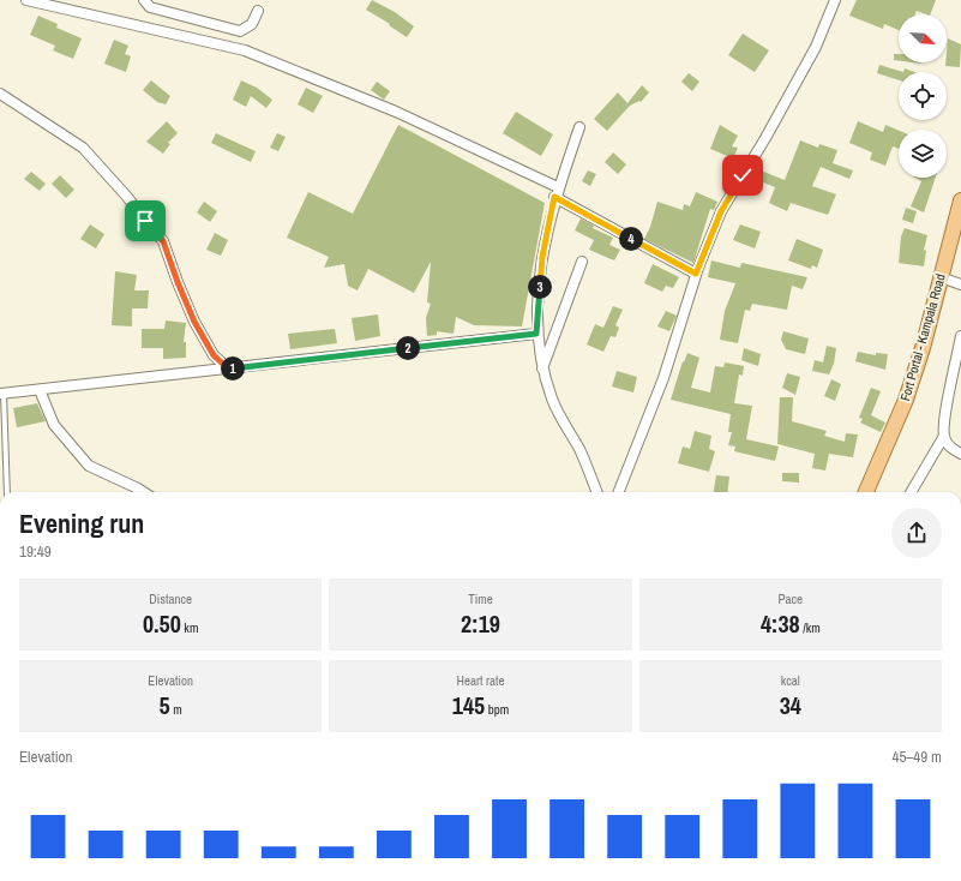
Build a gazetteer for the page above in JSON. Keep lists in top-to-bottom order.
{
  "streets": {
    "main road": ["Fort Portal - Kampala Road"]
  },
  "north": "bottom right",
  "page": {
    "pins": [
      "4",
      "3",
      "2",
      "1"
    ],
    "heading": ["Evening run", "19:49"],
    "stats": [
      ["Distance", "0.50 km"],
      ["Time", "2:19"],
      ["Pace", "4:38 /km"],
      ["Elevation", "5 m"],
      ["Heart rate", "145 bpm"],
      ["kcal", "34"]
    ],
    "chart": ["Elevation", "45–49 m"]
  }
}
